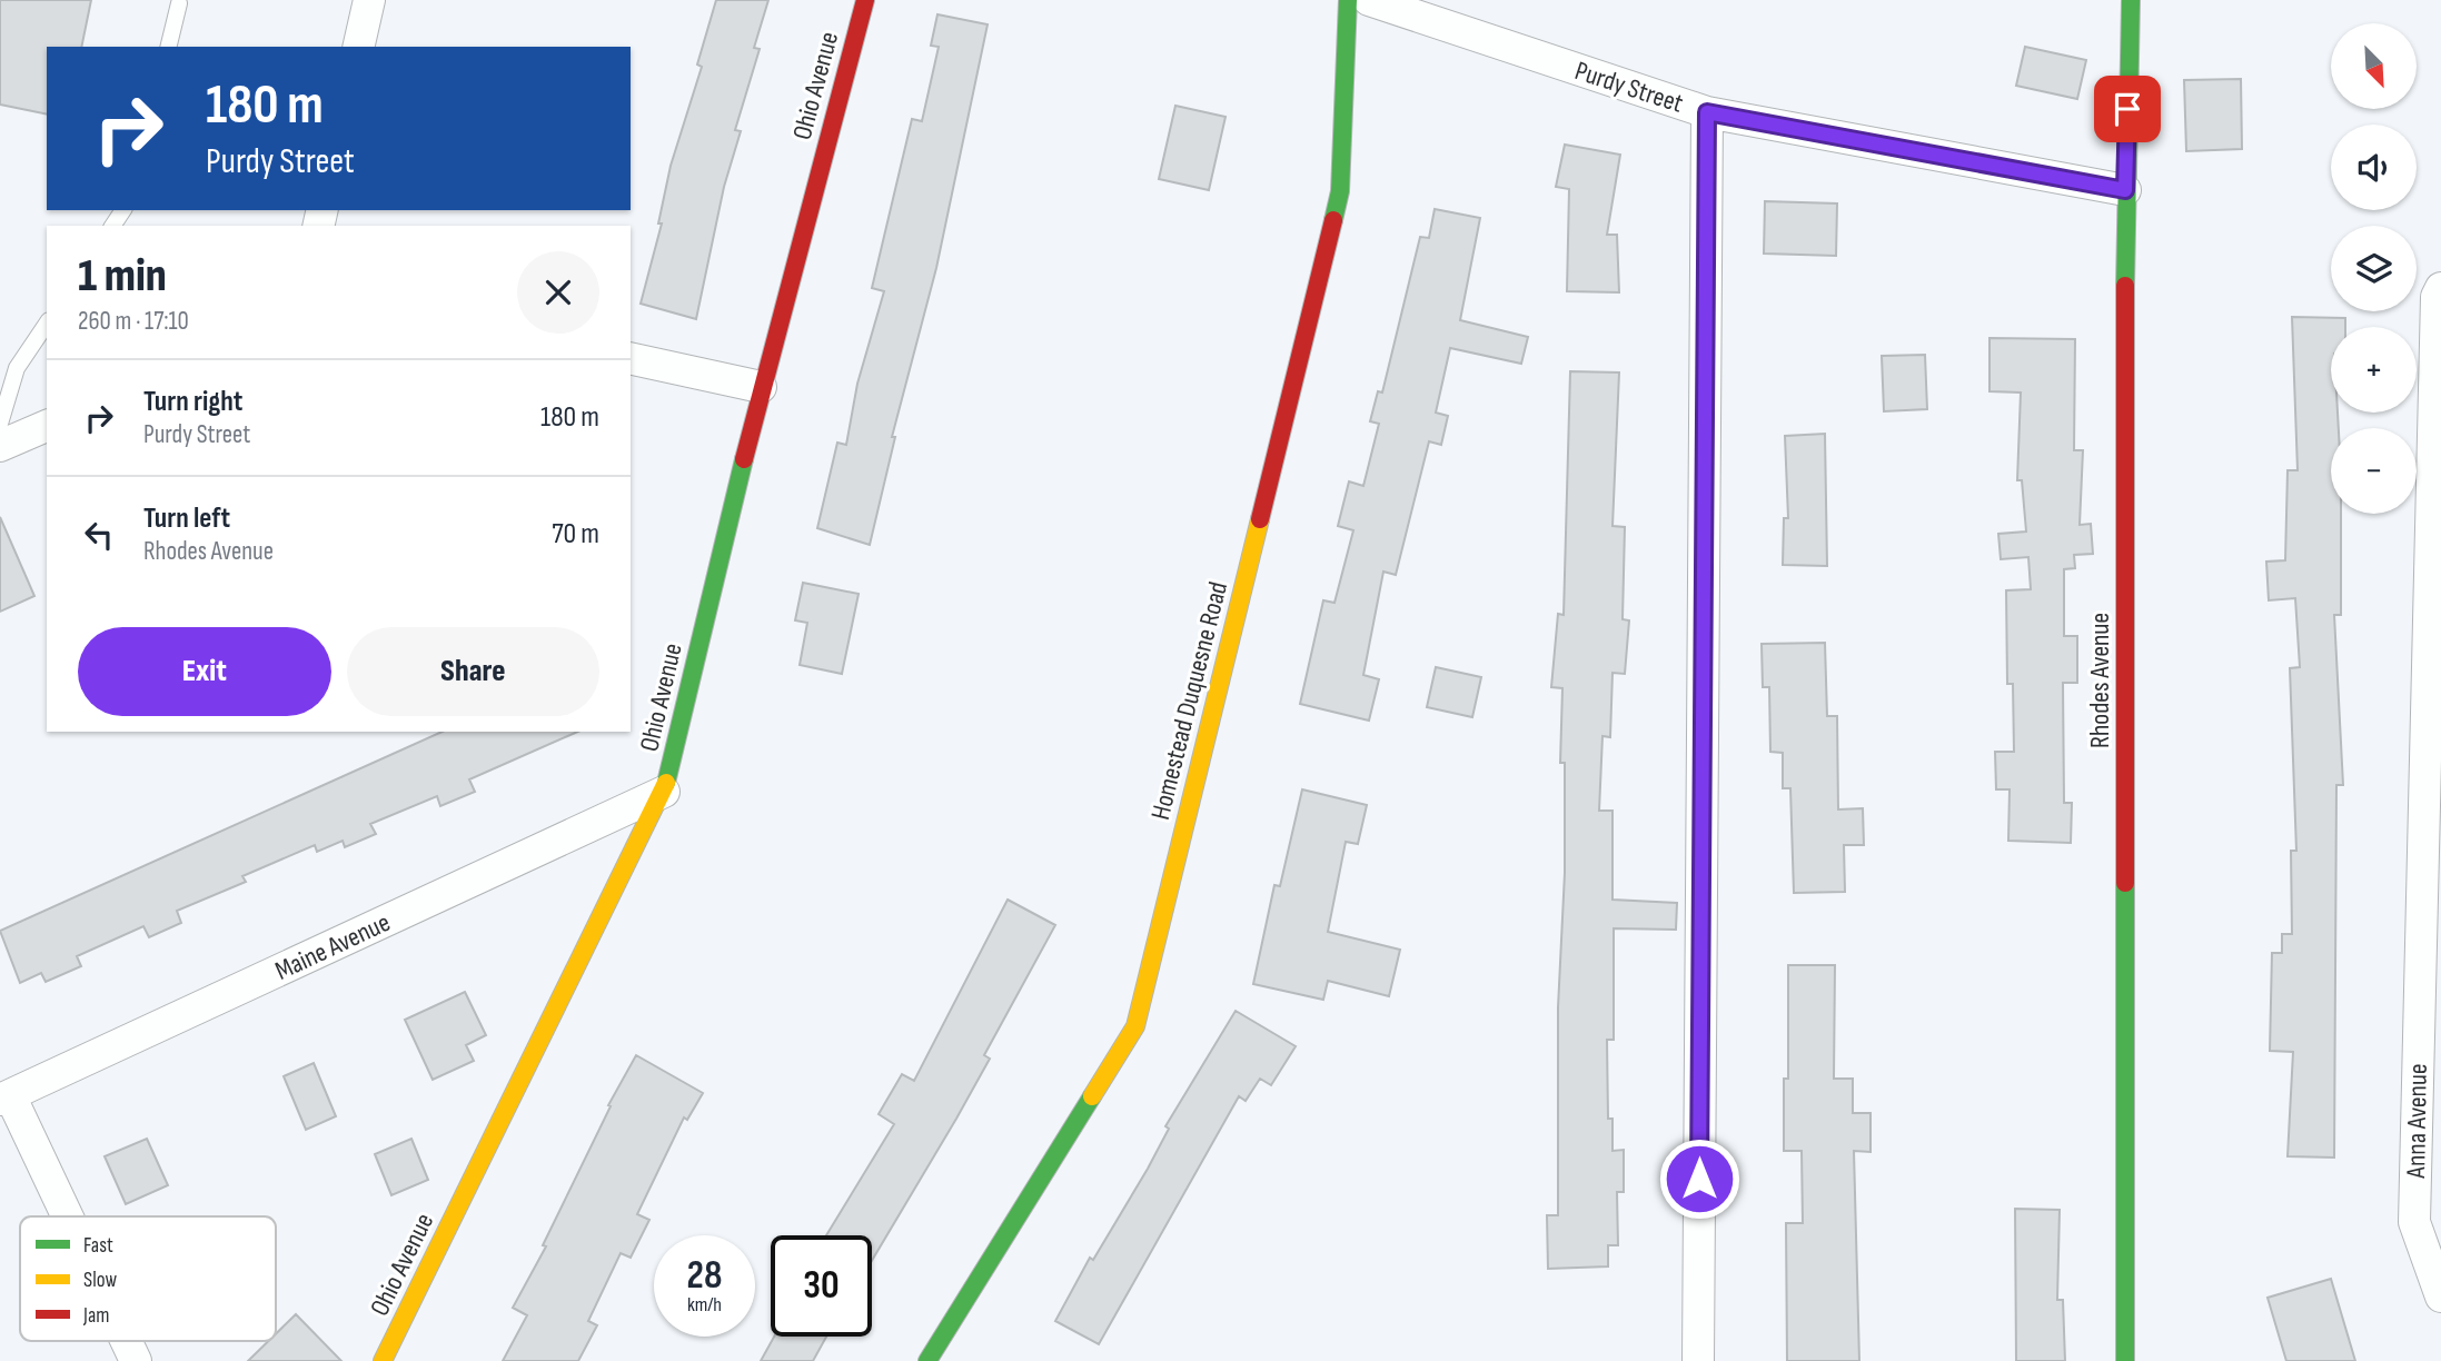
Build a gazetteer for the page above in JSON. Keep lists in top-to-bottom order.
{
  "streets": {
    "street": [
      "Ohio Avenue",
      "Purdy Street",
      "Rhodes Avenue",
      "Homestead Duquesne Road",
      "Maine Avenue",
      "Anna Avenue"
    ]
  },
  "crossings": [
    ["Ohio Avenue", "Maine Avenue"],
    ["Purdy Street", "Rhodes Avenue"]
  ],
  "legend": ["Fast", "Slow", "Jam"],
  "north": "bottom right",
  "page": {
    "map_buttons": ["+", "−"],
    "turn": ["180 m", "Purdy Street"],
    "heading": ["1 min", "260 m · 17:10"],
    "list": [
      {
        "name": "Turn right",
        "note": "Purdy Street",
        "value": "180 m"
      },
      {
        "name": "Turn left",
        "note": "Rhodes Avenue",
        "value": "70 m"
      }
    ],
    "buttons": ["Exit", "Share"],
    "speed": "28 km/h",
    "limit": "30"
  }
}
